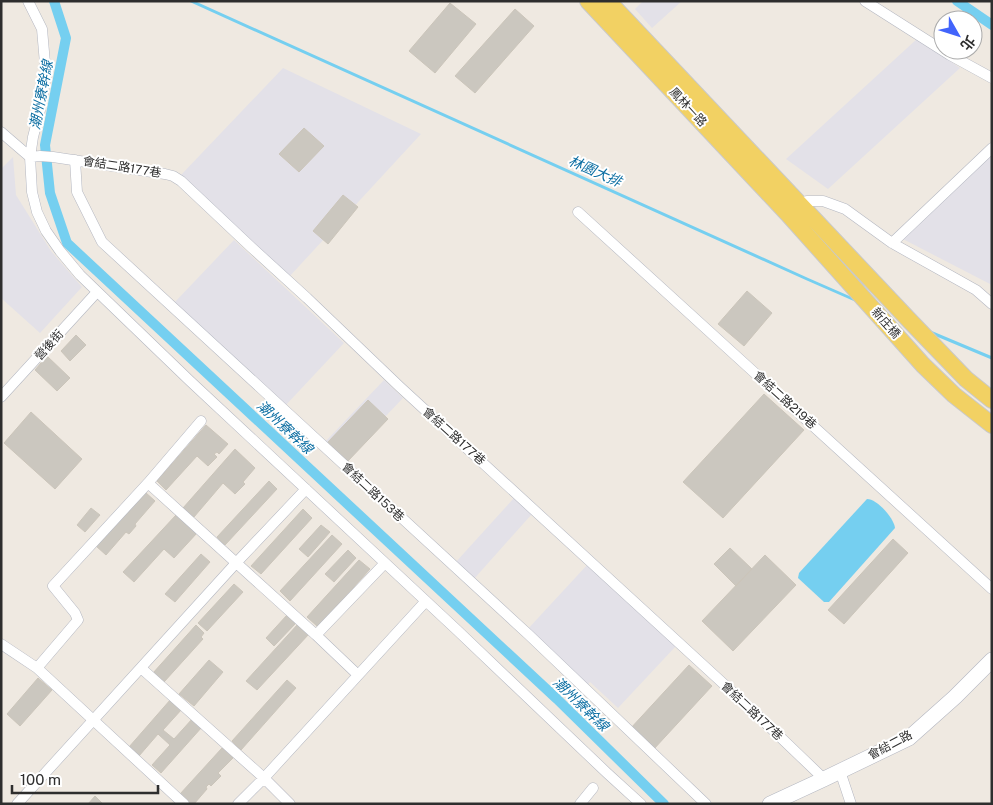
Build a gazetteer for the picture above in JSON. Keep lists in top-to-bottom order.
{
  "streets": {
    "main road": ["鳳林一路", "新庄橋"],
    "street": [
      "會結二路177巷",
      "營後街",
      "會結二路219巷",
      "會結二路153巷",
      "會結二路"
    ]
  },
  "crossings": [
    ["鳳林一路", "新庄橋"],
    ["會結二路177巷", "會結二路153巷"],
    ["會結二路177巷", "會結二路"]
  ],
  "water": ["潮州寮幹線", "林園大排"],
  "scale_bar": "100 m",
  "north": "bottom right"
}
